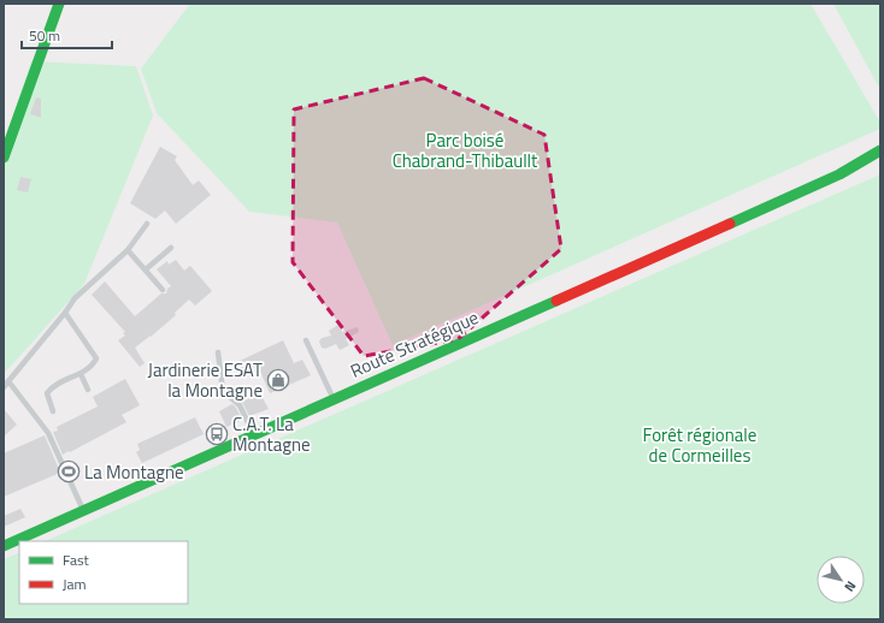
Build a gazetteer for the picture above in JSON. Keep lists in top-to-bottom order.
{
  "streets": {
    "street": ["Route Stratégique"]
  },
  "parks": ["Parc boisé Chabrand-Thibaullt", "Forêt régionale de Cormeilles"],
  "places": {
    "shop": ["Jardinerie ESAT la Montagne"],
    "bus stop": ["C.A.T. La Montagne"],
    "sports": ["La Montagne"]
  },
  "legend": ["Fast", "Jam"],
  "scale_bar": "50 m",
  "north": "bottom right"
}
